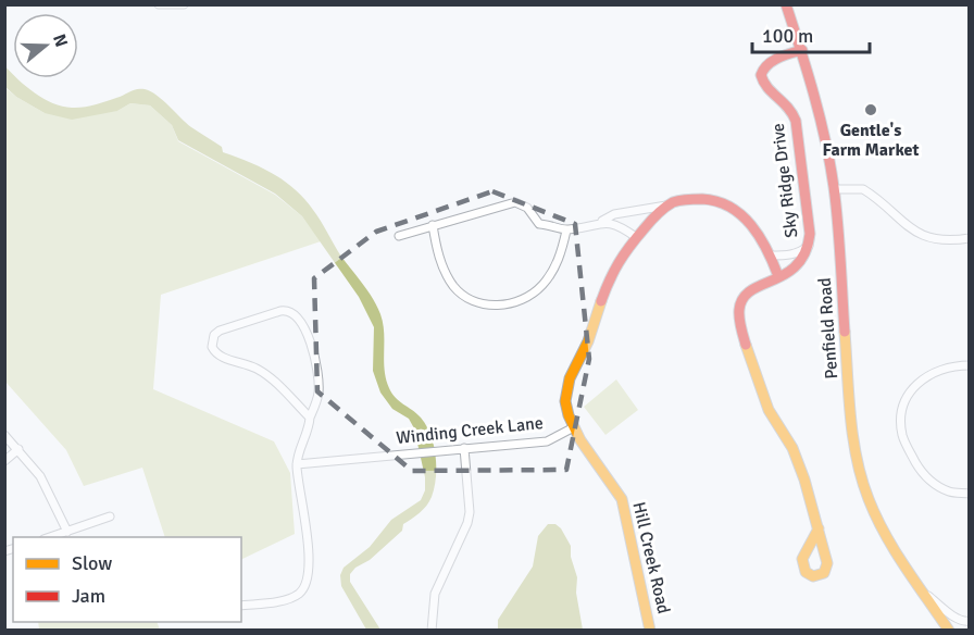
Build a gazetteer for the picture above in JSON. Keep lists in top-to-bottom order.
{
  "streets": {
    "street": [
      "Sky Ridge Drive",
      "Penfield Road",
      "Winding Creek Lane",
      "Hill Creek Road"
    ]
  },
  "crossings": [
    ["Sky Ridge Drive", "Penfield Road"],
    ["Winding Creek Lane", "Hill Creek Road"]
  ],
  "places": ["Gentle's Farm Market"],
  "legend": ["Slow", "Jam"],
  "scale_bar": "100 m",
  "north": "right"
}
